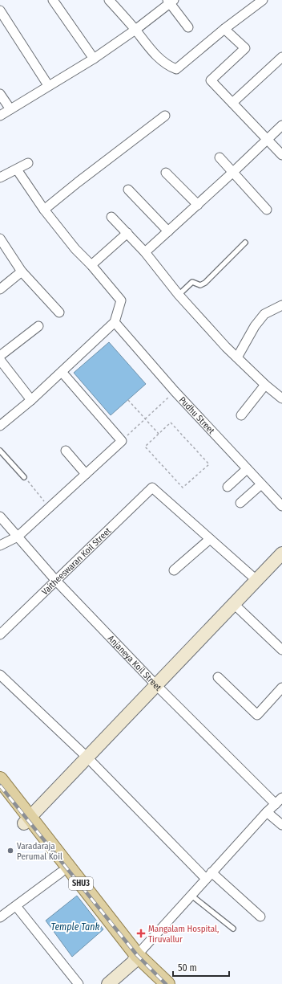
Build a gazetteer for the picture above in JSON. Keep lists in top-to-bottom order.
{
  "streets": {
    "main road": ["SHU3"],
    "street": ["Pudhu Street", "Vaitheeswaran Koil Street", "Anjaneya Koil Street"]
  },
  "crossings": [
    ["Vaitheeswaran Koil Street", "Anjaneya Koil Street"]
  ],
  "water": ["Temple Tank"],
  "places": {
    "other": ["Varadaraja Perumal Koil"],
    "health": ["Mangalam Hospital, Tiruvallur"]
  },
  "scale_bar": "50 m"
}
